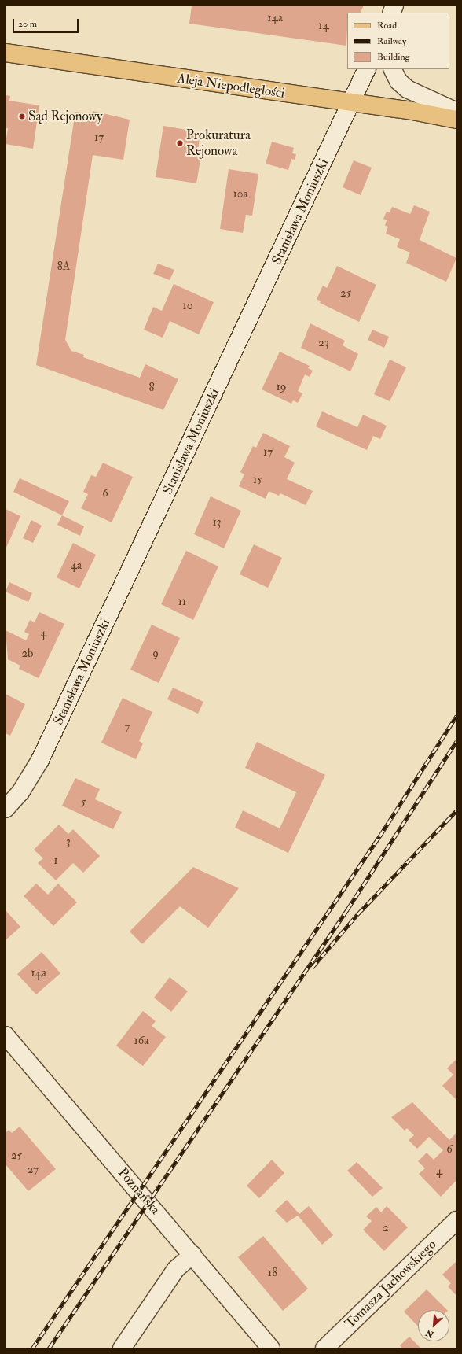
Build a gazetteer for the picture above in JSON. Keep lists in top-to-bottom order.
{
  "streets": {
    "main road": ["Aleja Niepodległości"],
    "street": ["Stanisława Moniuszki", "Poznańska", "Tomasza Jachowskiego"]
  },
  "crossings": [
    ["Aleja Niepodległości", "Stanisława Moniuszki"]
  ],
  "places": ["Sąd Rejonowy", "Prokuratura Rejonowa"],
  "house_numbers": [
    "14a",
    "14",
    "17",
    "10a",
    "8A",
    "25",
    "10",
    "23",
    "19",
    "8",
    "17",
    "15",
    "6",
    "13",
    "4a",
    "11",
    "4",
    "2b",
    "9",
    "7",
    "5",
    "3",
    "1",
    "14a",
    "16a",
    "6",
    "25",
    "27",
    "4",
    "2",
    "18"
  ],
  "legend": ["Road", "Railway", "Building"],
  "scale_bar": "20 m",
  "north": "bottom left"
}
